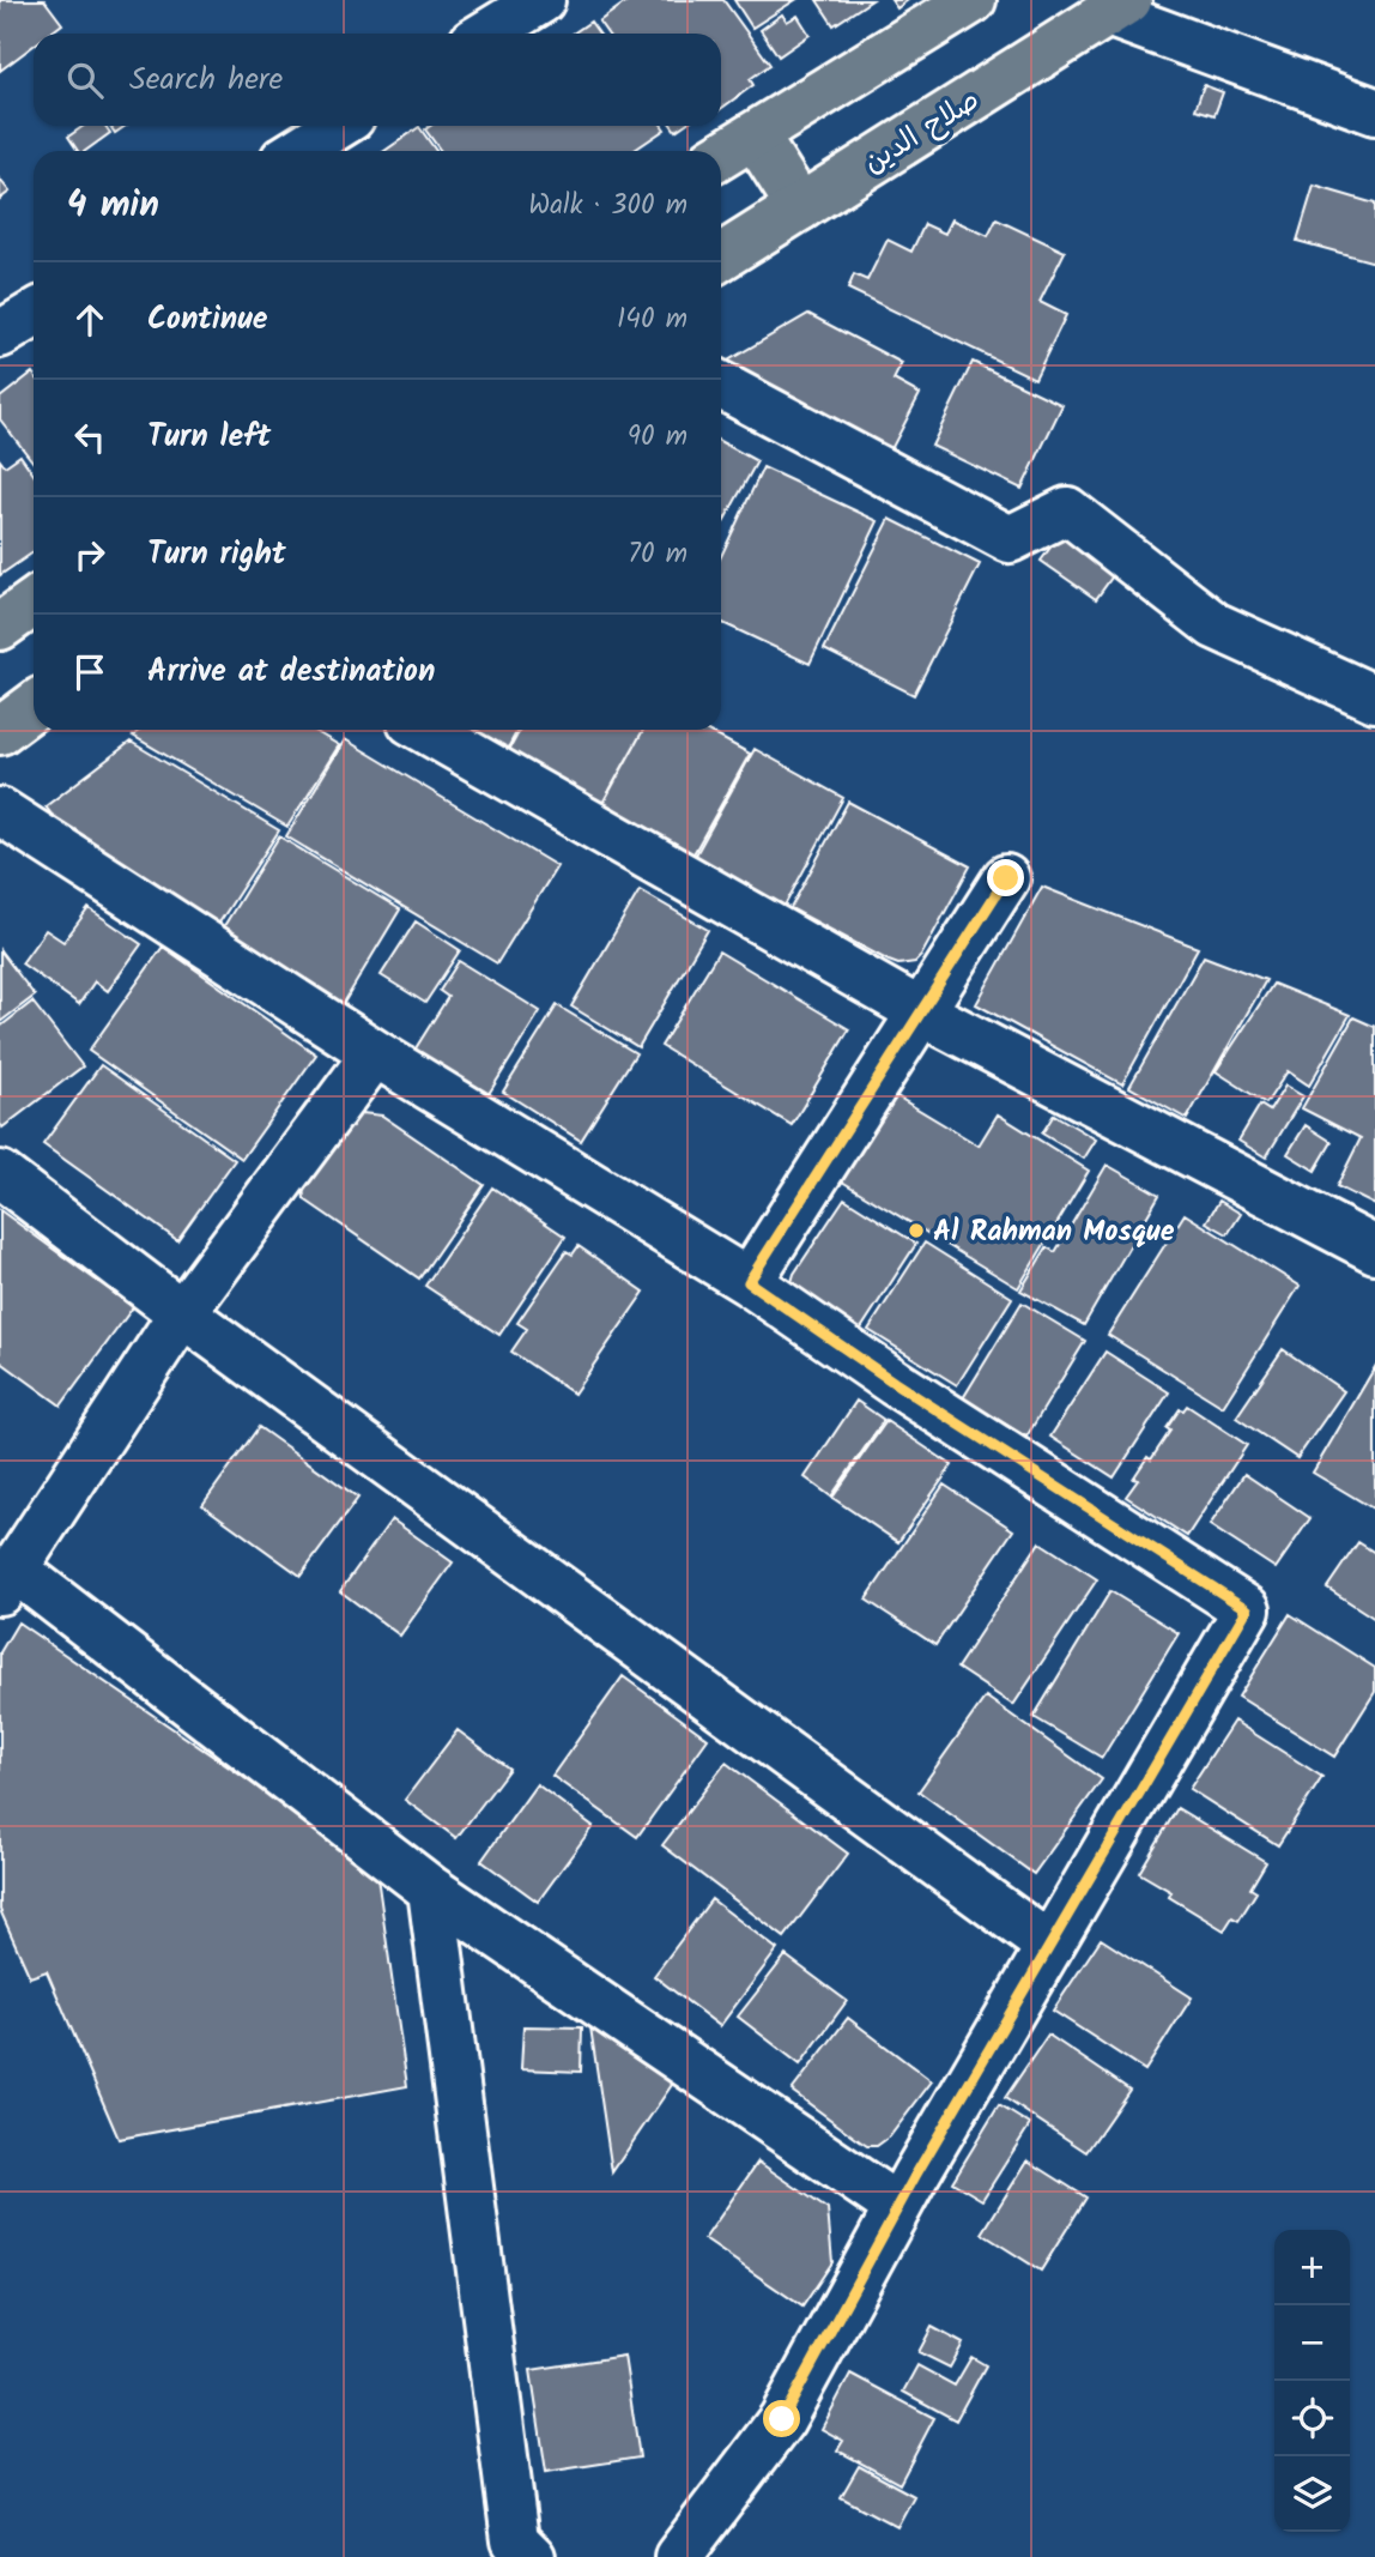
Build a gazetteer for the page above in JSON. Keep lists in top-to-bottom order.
{
  "streets": {
    "main road": ["صلاح الدين"]
  },
  "places": ["Al Rahman Mosque"],
  "page": {
    "search": "Search here",
    "heading": ["4 min", "Walk · 300 m"],
    "list": [
      ["Continue", "140 m"],
      ["Turn left", "90 m"],
      ["Turn right", "70 m"],
      "Arrive at destination"
    ],
    "map_buttons": ["+", "−"]
  }
}
